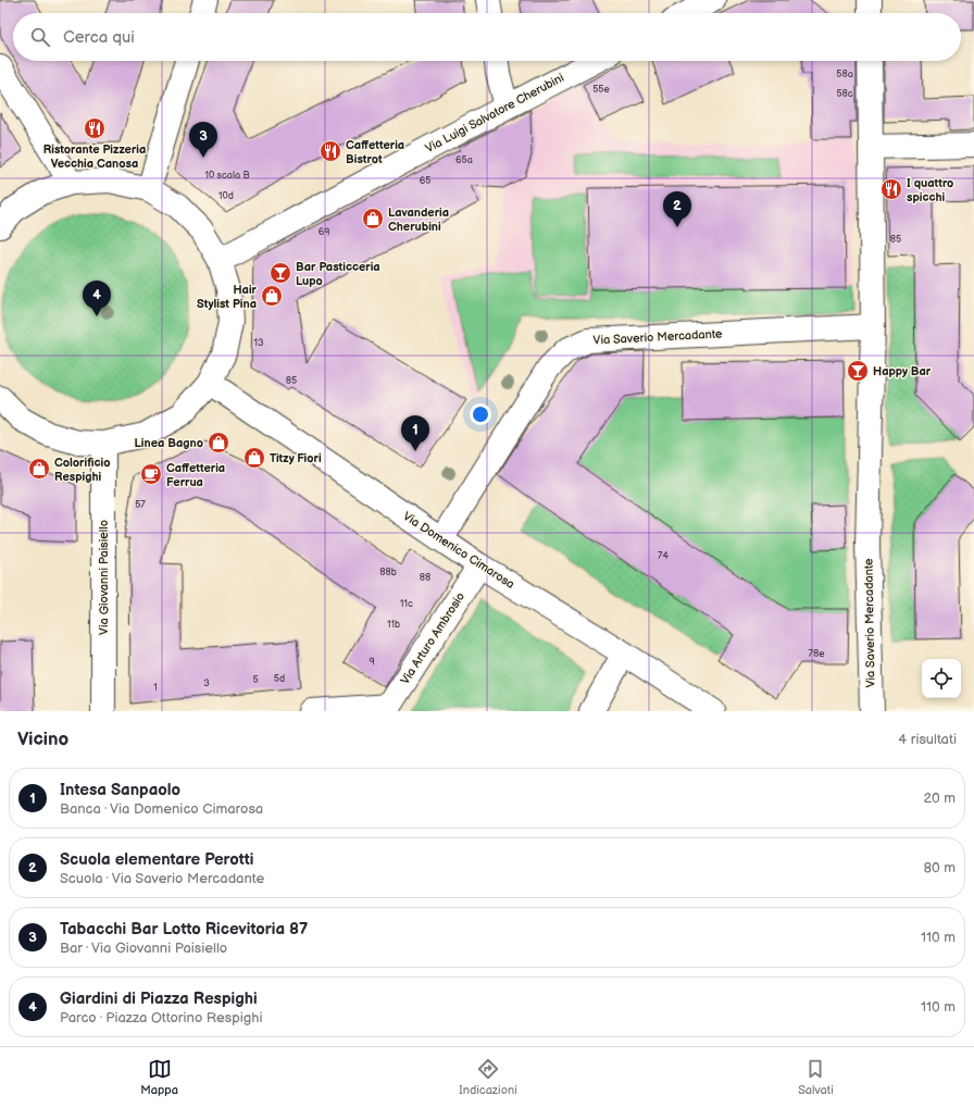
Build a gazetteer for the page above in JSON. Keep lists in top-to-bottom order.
{
  "streets": {
    "street": [
      "Via Luigi Salvatore Cherubini",
      "Via Saverio Mercadante",
      "Via Domenico Cimarosa",
      "Via Giovanni Paisiello",
      "Via Arturo Ambrosio"
    ]
  },
  "crossings": [
    ["Via Saverio Mercadante", "Via Domenico Cimarosa"],
    ["Via Domenico Cimarosa", "Via Arturo Ambrosio"]
  ],
  "places": {
    "restaurant": ["Ristorante Pizzeria Vecchia Canosa", "Caffetteria Bistrot", "I quattro spicchi"],
    "shop": [
      "Lavanderia Cherubini",
      "Hair Stylist Pina",
      "Linea Bagno",
      "Titzy Fiori",
      "Colorificio Respighi"
    ],
    "bar": ["Bar Pasticceria Lupo", "Happy Bar"],
    "cafe": ["Caffetteria Ferrua"]
  },
  "house_numbers": [
    "58a",
    "55e",
    "58c",
    "65a",
    "10 scala B",
    "65",
    "10d",
    "69",
    "85",
    "13",
    "85",
    "57",
    "74",
    "88b",
    "88",
    "11c",
    "11b",
    "78e",
    "9",
    "5d",
    "5",
    "3",
    "1"
  ],
  "page": {
    "search": "Cerca qui",
    "pins": [
      "3",
      "2",
      "4",
      "1"
    ],
    "heading": ["Vicino", "4 risultati"],
    "list": [
      {
        "mark": "1",
        "name": "Intesa Sanpaolo",
        "note": "Banca · Via Domenico Cimarosa",
        "value": "20 m"
      },
      {
        "mark": "2",
        "name": "Scuola elementare Perotti",
        "note": "Scuola · Via Saverio Mercadante",
        "value": "80 m"
      },
      {
        "mark": "3",
        "name": "Tabacchi Bar Lotto Ricevitoria 87",
        "note": "Bar · Via Giovanni Paisiello",
        "value": "110 m"
      },
      {
        "mark": "4",
        "name": "Giardini di Piazza Respighi",
        "note": "Parco · Piazza Ottorino Respighi",
        "value": "110 m"
      }
    ],
    "nav": ["Mappa", "Indicazioni", "Salvati"]
  }
}
